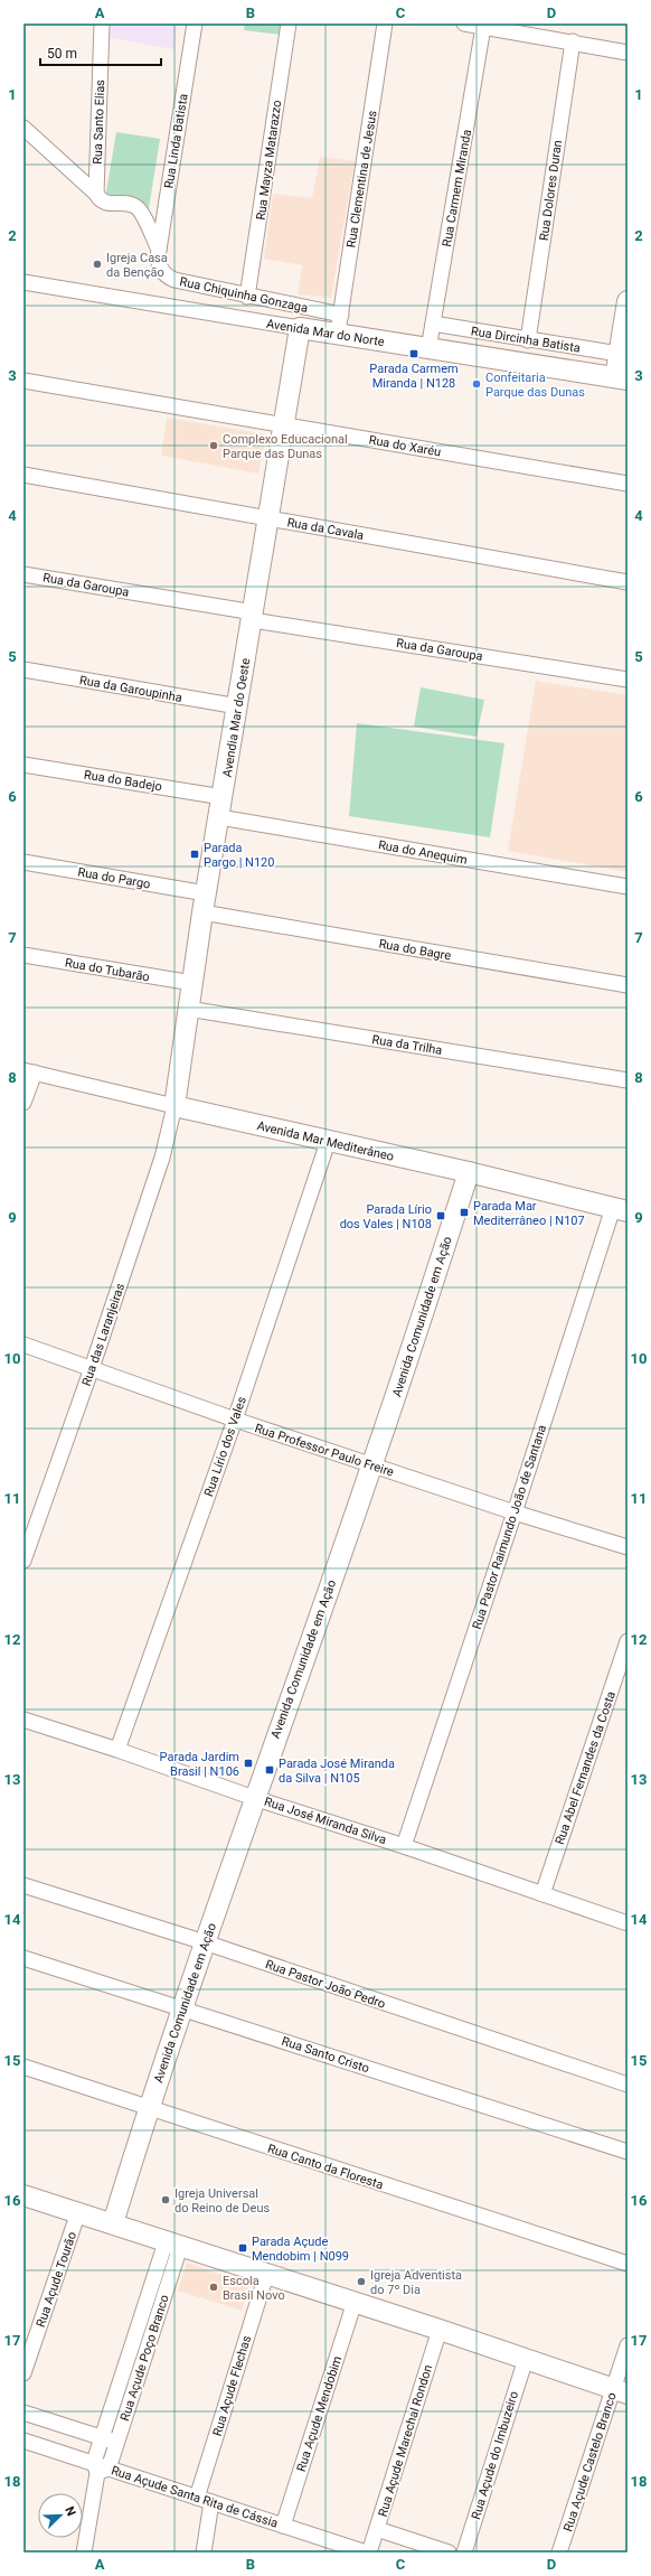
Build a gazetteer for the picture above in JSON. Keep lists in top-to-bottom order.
{
  "streets": {
    "street": [
      "Rua Santo Elias",
      "Rua Linda Batista",
      "Rua Mayza Matarazzo",
      "Rua Clementina de Jesus",
      "Rua Carmem Miranda",
      "Rua Dolores Duran",
      "Rua Chiquinha Gonzaga",
      "Avenida Mar do Norte",
      "Rua Dircinha Batista",
      "Rua do Xaréu",
      "Rua da Cavala",
      "Rua da Garoupa",
      "Rua da Garoupinha",
      "Avendia Mar do Oeste",
      "Rua do Badejo",
      "Rua do Anequim",
      "Rua do Pargo",
      "Rua do Bagre",
      "Rua do Tubarão",
      "Rua da Trilha",
      "Avenida Mar Mediterâneo",
      "Avenida Comunidade em Ação",
      "Rua das Laranjeiras",
      "Rua Lírio dos Vales",
      "Rua Professor Paulo Freire",
      "Rua Pastor Raimundo João de Santana",
      "Rua Abel Fernandes da Costa",
      "Rua José Miranda Silva",
      "Rua Pastor João Pedro",
      "Rua Santo Cristo",
      "Rua Canto da Floresta",
      "Rua Açude Tourão",
      "Rua Açude Poço Branco",
      "Rua Açude Flechas",
      "Rua Açude Mendobim",
      "Rua Açude Marechal Rondon",
      "Rua Açude do Imbuzeiro",
      "Rua Açude Castelo Branco",
      "Rua Açude Santa Rita de Cássia"
    ]
  },
  "crossings": [
    ["Rua Santo Elias", "Rua Chiquinha Gonzaga"],
    ["Rua Linda Batista", "Rua Chiquinha Gonzaga"],
    ["Rua Mayza Matarazzo", "Rua Chiquinha Gonzaga"],
    ["Rua Clementina de Jesus", "Rua Chiquinha Gonzaga"],
    ["Rua Clementina de Jesus", "Avenida Mar do Norte"],
    ["Rua Carmem Miranda", "Avenida Mar do Norte"],
    ["Rua Carmem Miranda", "Rua Dircinha Batista"],
    ["Rua Dolores Duran", "Rua Dircinha Batista"],
    ["Avenida Mar do Norte", "Avendia Mar do Oeste"],
    ["Rua do Xaréu", "Avendia Mar do Oeste"],
    ["Rua da Cavala", "Avendia Mar do Oeste"],
    ["Rua da Garoupa", "Avendia Mar do Oeste"],
    ["Rua da Garoupinha", "Avendia Mar do Oeste"],
    ["Avendia Mar do Oeste", "Rua do Badejo"],
    ["Avendia Mar do Oeste", "Rua do Anequim"],
    ["Avendia Mar do Oeste", "Rua do Pargo"],
    ["Avendia Mar do Oeste", "Rua do Bagre"],
    ["Avendia Mar do Oeste", "Rua do Tubarão"],
    ["Avendia Mar do Oeste", "Rua da Trilha"],
    ["Avendia Mar do Oeste", "Avenida Mar Mediterâneo"],
    ["Avendia Mar do Oeste", "Rua das Laranjeiras"],
    ["Rua do Pargo", "Rua do Bagre"],
    ["Avenida Mar Mediterâneo", "Avenida Comunidade em Ação"],
    ["Avenida Mar Mediterâneo", "Rua das Laranjeiras"],
    ["Avenida Mar Mediterâneo", "Rua Lírio dos Vales"],
    ["Avenida Mar Mediterâneo", "Rua Pastor Raimundo João de Santana"],
    ["Avenida Comunidade em Ação", "Rua Professor Paulo Freire"],
    ["Avenida Comunidade em Ação", "Rua José Miranda Silva"],
    ["Avenida Comunidade em Ação", "Rua Pastor João Pedro"],
    ["Avenida Comunidade em Ação", "Rua Santo Cristo"],
    ["Avenida Comunidade em Ação", "Rua Canto da Floresta"],
    ["Rua das Laranjeiras", "Rua Professor Paulo Freire"],
    ["Rua Lírio dos Vales", "Rua Professor Paulo Freire"],
    ["Rua Lírio dos Vales", "Rua José Miranda Silva"],
    ["Rua Professor Paulo Freire", "Rua Pastor Raimundo João de Santana"],
    ["Rua Pastor Raimundo João de Santana", "Rua José Miranda Silva"],
    ["Rua Abel Fernandes da Costa", "Rua José Miranda Silva"],
    ["Rua Açude Poço Branco", "Rua Açude Santa Rita de Cássia"],
    ["Rua Açude Flechas", "Rua Açude Santa Rita de Cássia"],
    ["Rua Açude Mendobim", "Rua Açude Santa Rita de Cássia"],
    ["Rua Açude Marechal Rondon", "Rua Açude Santa Rita de Cássia"]
  ],
  "places": {
    "other": [
      "Igreja Casa da Benção",
      "Confeitaria Parque das Dunas",
      "Complexo Educacional Parque das Dunas",
      "Igreja Universal do Reino de Deus",
      "Igreja Adventista do 7º Dia",
      "Escola Brasil Novo"
    ],
    "transit": [
      "Parada Carmem Miranda | N128",
      "Parada Pargo | N120",
      "Parada Mar Mediterrâneo | N107",
      "Parada Lírio dos Vales | N108",
      "Parada Jardim Brasil | N106",
      "Parada José Miranda da Silva | N105",
      "Parada Açude Mendobim | N099"
    ]
  },
  "scale_bar": "50 m",
  "north": "top right",
  "grid": {
    "columns": [
      "A",
      "B",
      "C",
      "D"
    ],
    "rows": [
      "1",
      "2",
      "3",
      "4",
      "5",
      "6",
      "7",
      "8",
      "9",
      "10",
      "11",
      "12",
      "13",
      "14",
      "15",
      "16",
      "17",
      "18"
    ]
  }
}
